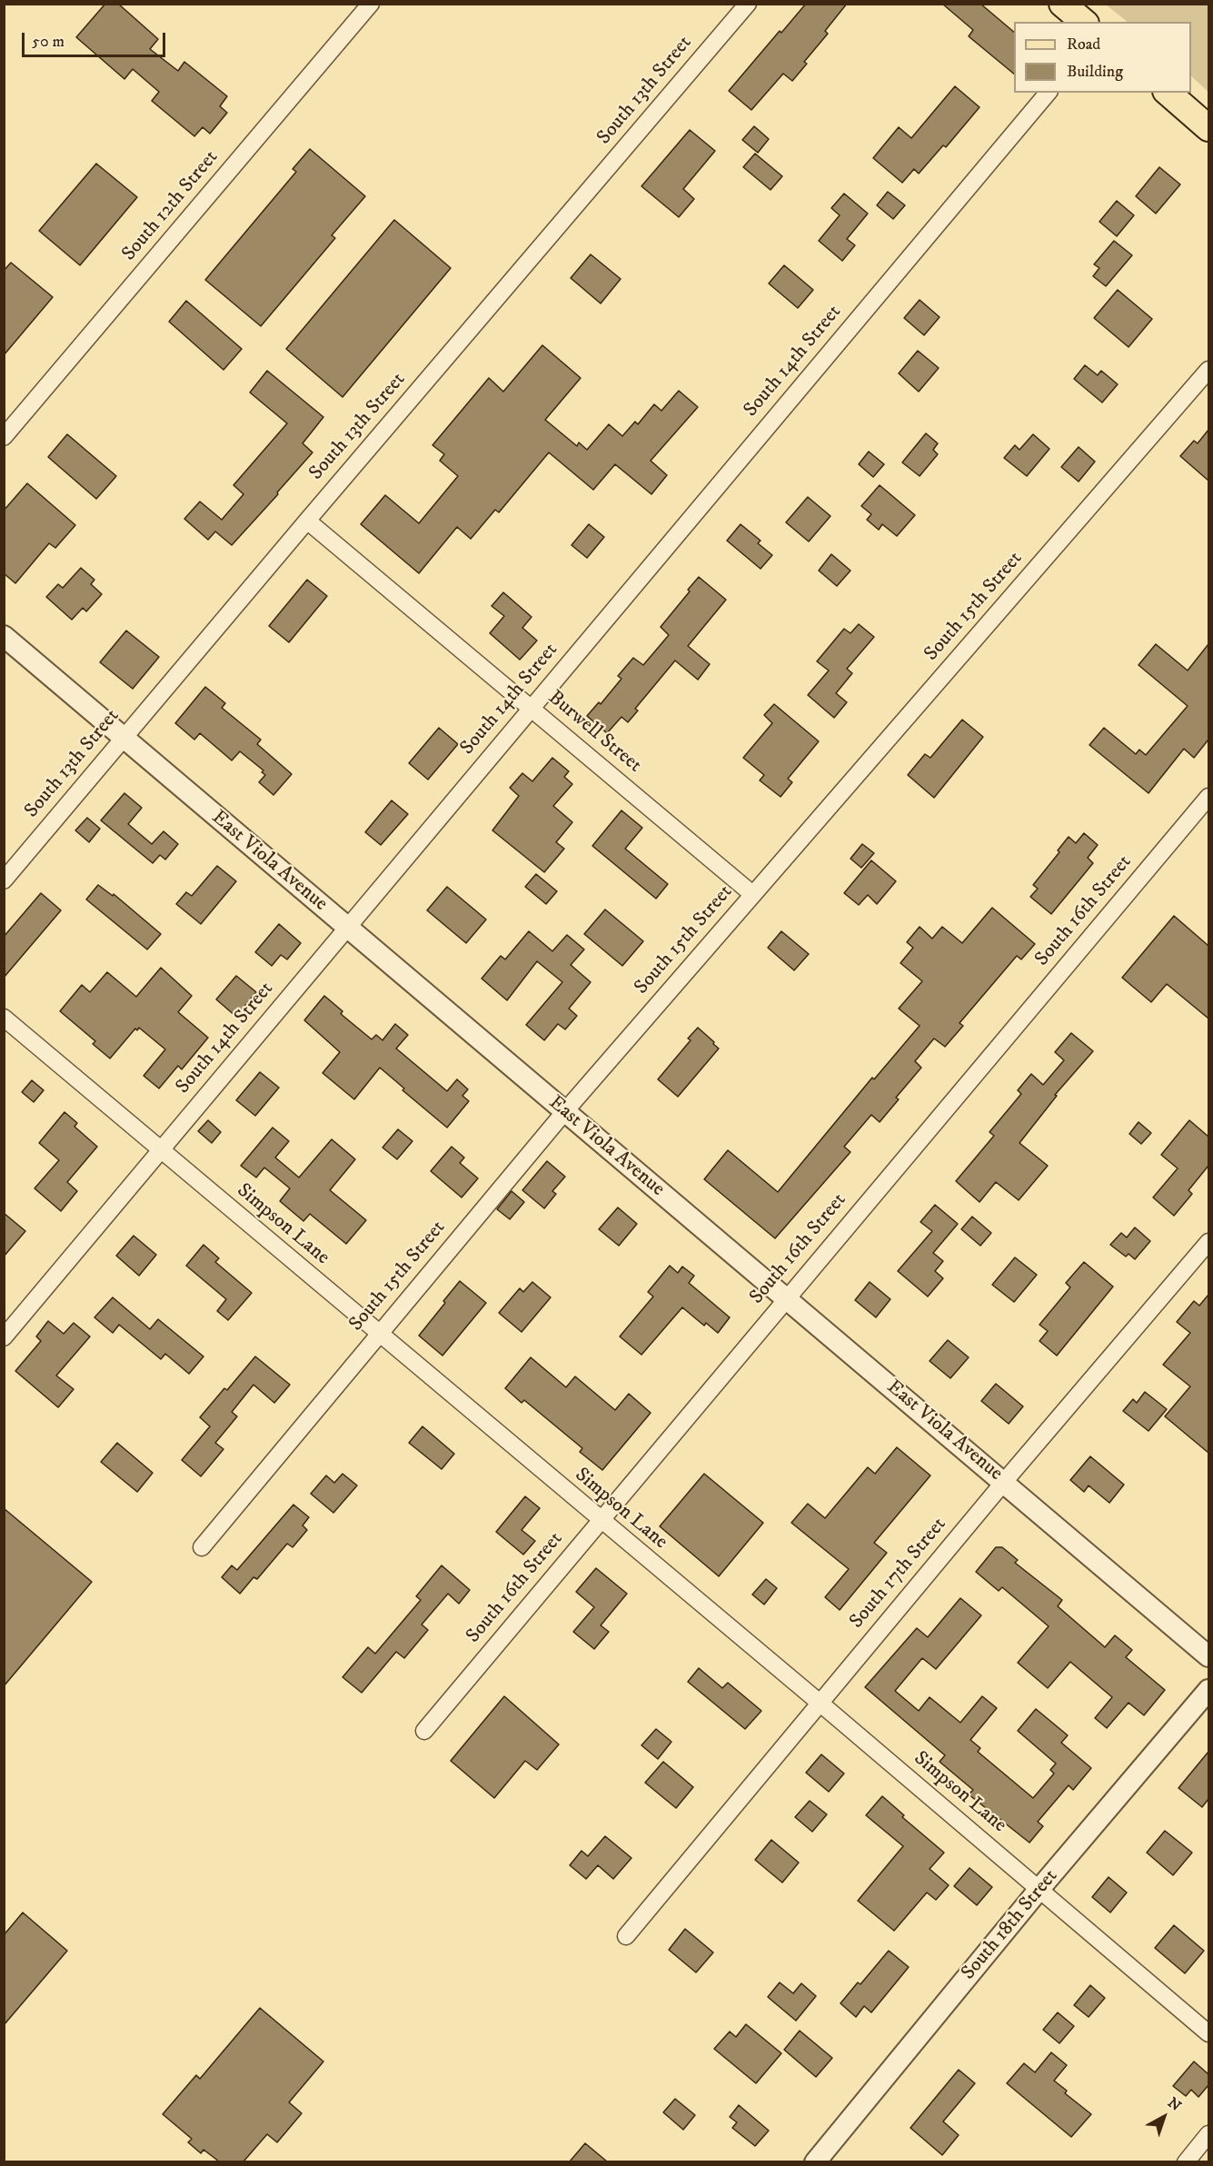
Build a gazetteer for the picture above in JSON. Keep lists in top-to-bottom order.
{
  "streets": {
    "street": [
      "South 13th Street",
      "South 12th Street",
      "South 14th Street",
      "South 15th Street",
      "Burwell Street",
      "East Viola Avenue",
      "South 16th Street",
      "Simpson Lane",
      "South 17th Street",
      "South 18th Street"
    ]
  },
  "crossings": [
    ["South 13th Street", "Burwell Street"],
    ["South 13th Street", "East Viola Avenue"],
    ["South 14th Street", "Burwell Street"],
    ["South 14th Street", "East Viola Avenue"],
    ["South 14th Street", "Simpson Lane"],
    ["South 15th Street", "Burwell Street"],
    ["South 15th Street", "East Viola Avenue"],
    ["South 15th Street", "Simpson Lane"],
    ["East Viola Avenue", "South 16th Street"],
    ["East Viola Avenue", "South 17th Street"],
    ["South 16th Street", "Simpson Lane"],
    ["Simpson Lane", "South 17th Street"],
    ["Simpson Lane", "South 18th Street"]
  ],
  "legend": ["Road", "Building"],
  "scale_bar": "50 m",
  "north": "top right"
}
